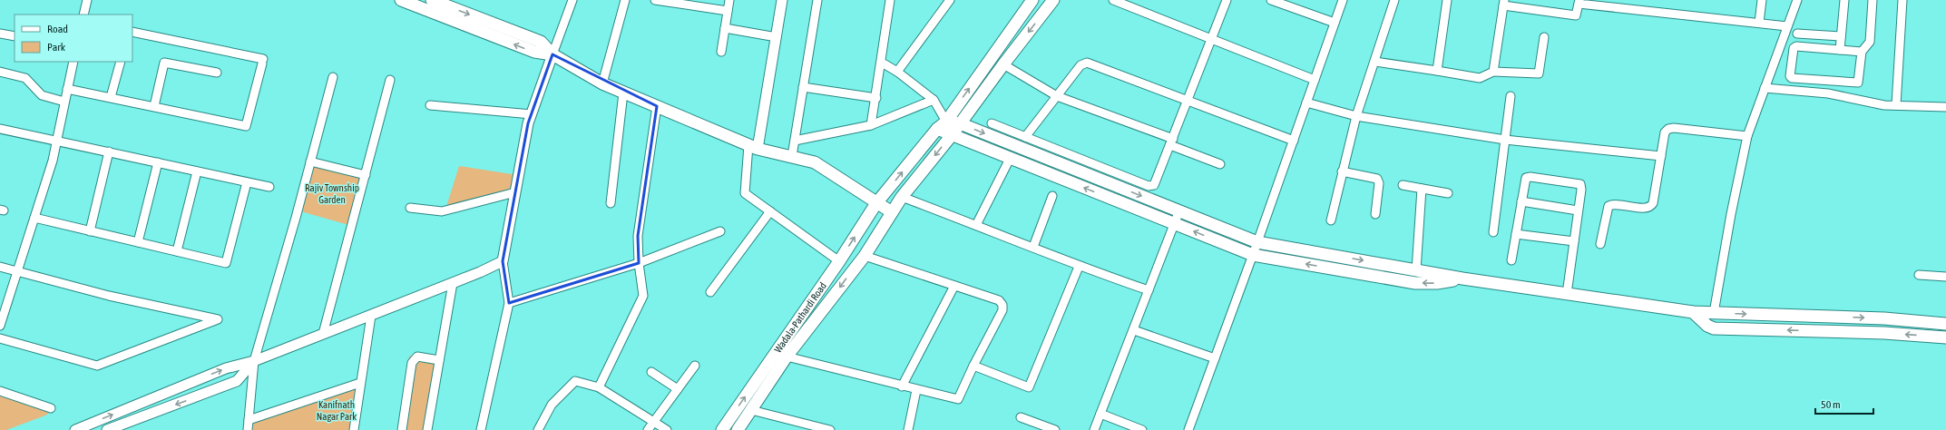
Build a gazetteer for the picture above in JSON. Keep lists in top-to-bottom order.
{
  "streets": {
    "main road": ["Wadala-Pathardi Road"]
  },
  "parks": ["Rajiv Township Garden", "Kanifnath Nagar Park"],
  "legend": ["Road", "Park"],
  "scale_bar": "50 m"
}
